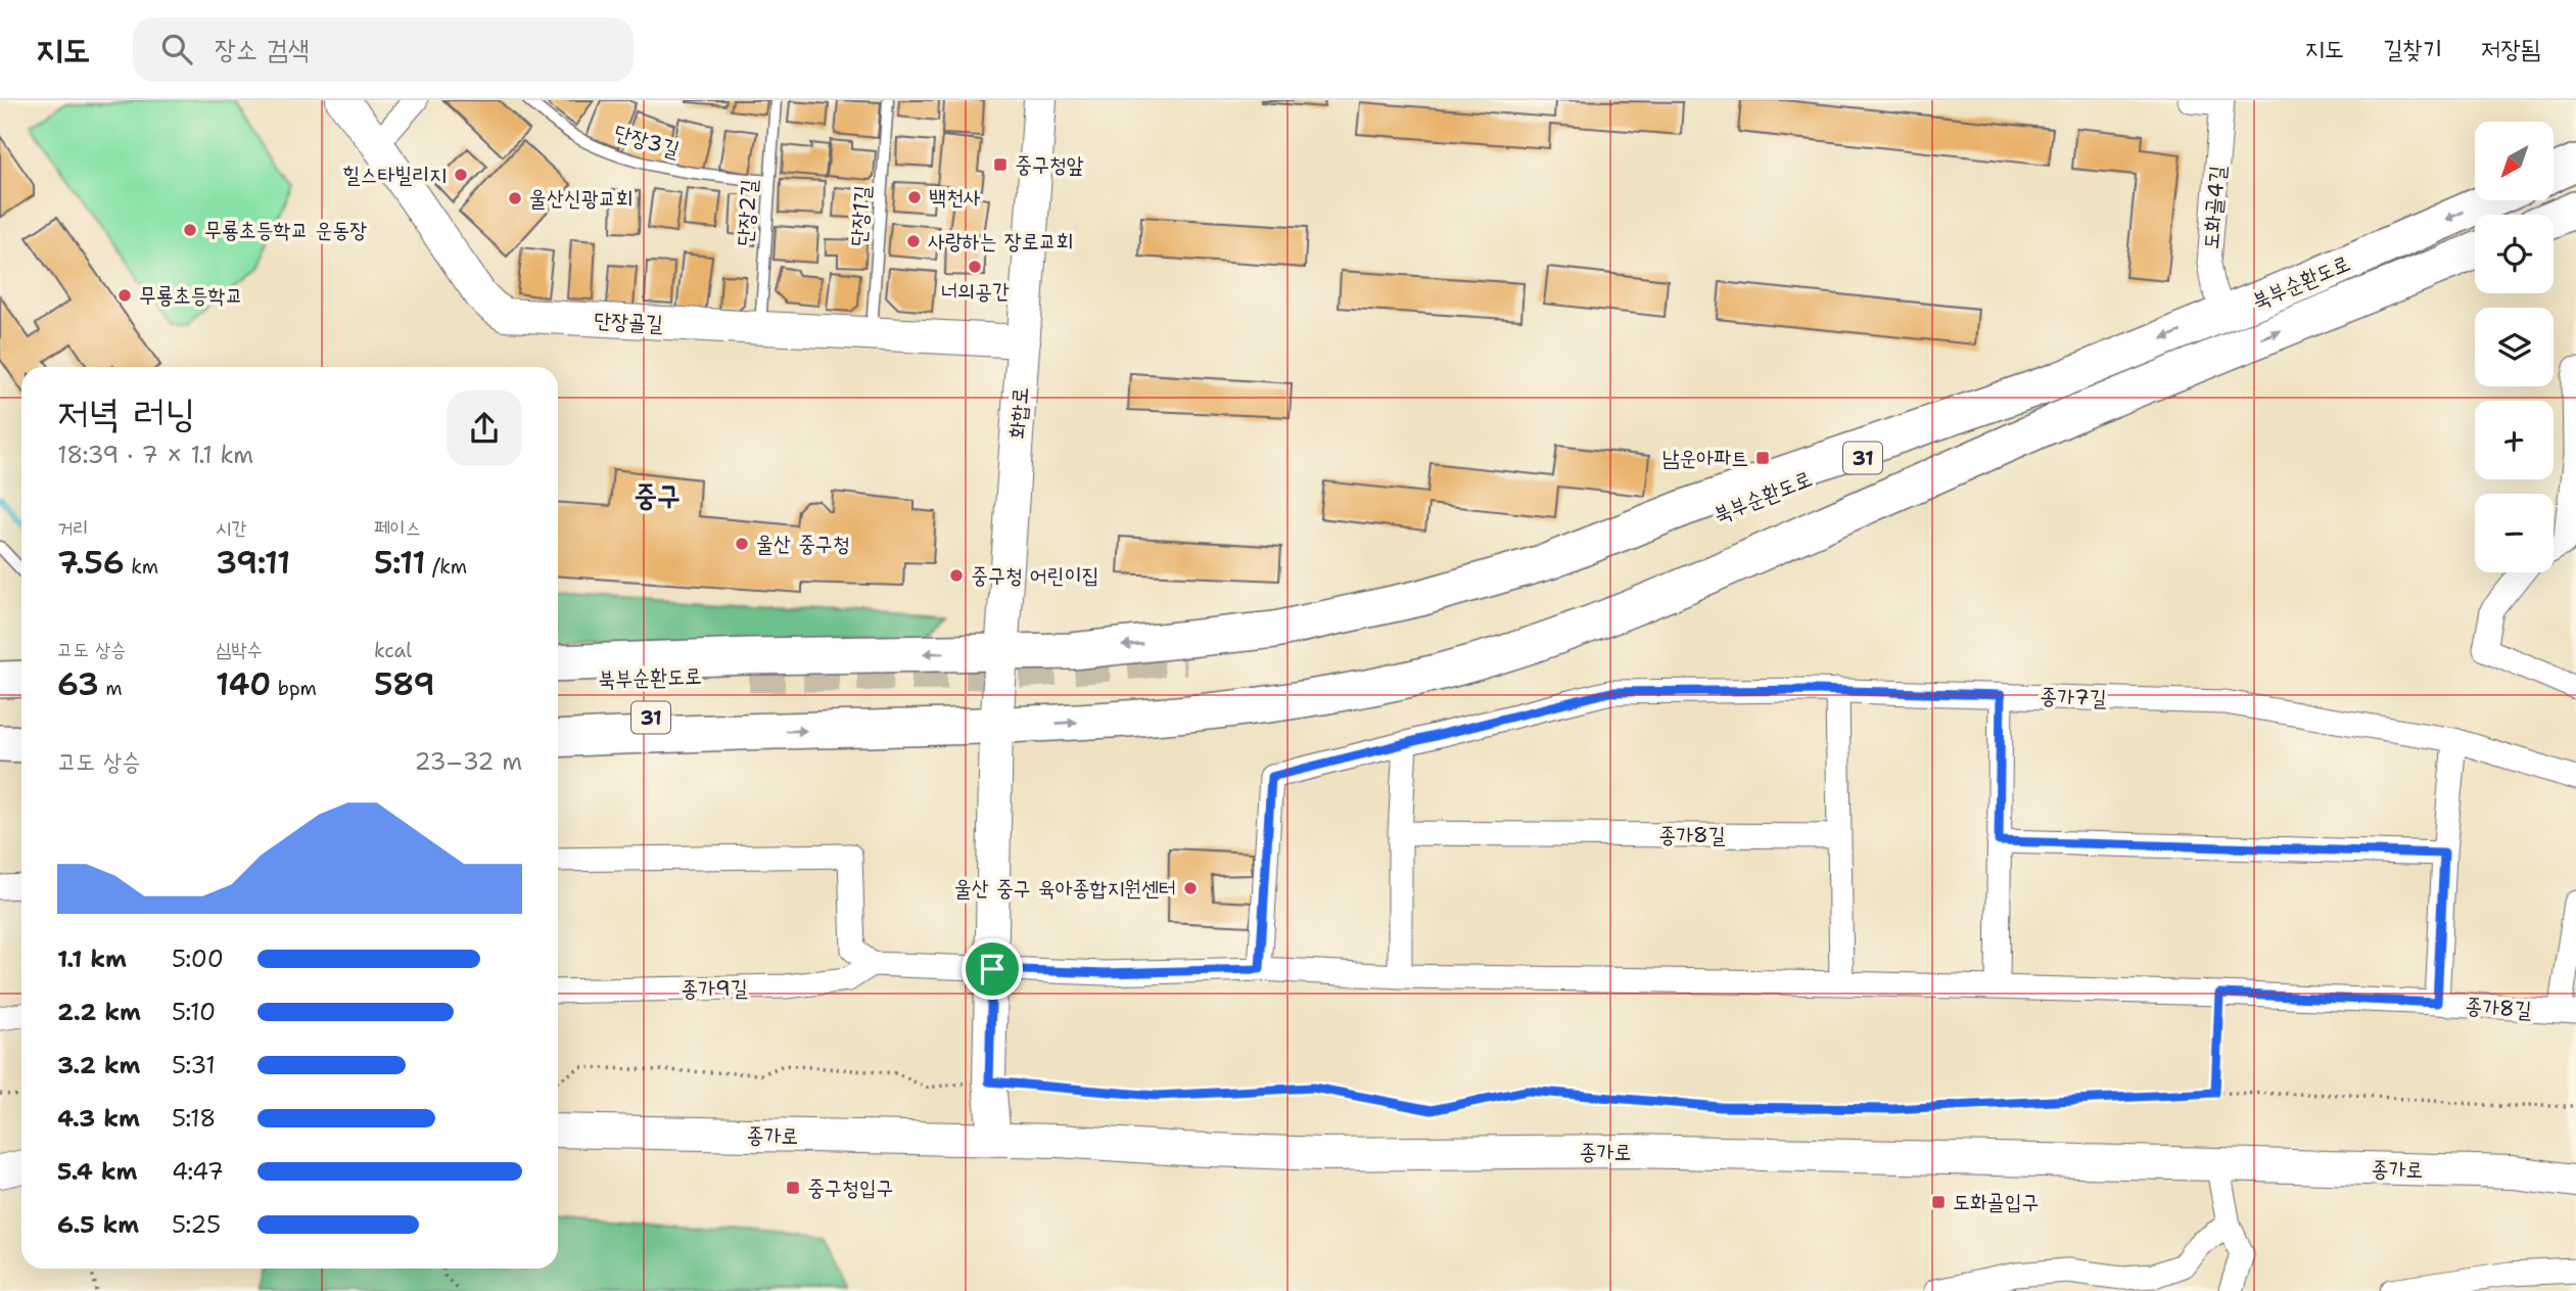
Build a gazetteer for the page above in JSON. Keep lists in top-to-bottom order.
{
  "streets": {
    "main road": [
      "북부순환도로",
      "단장골길",
      "화합로",
      "31",
      "종가로"
    ],
    "street": [
      "도화골4길",
      "종가7길",
      "종가8길",
      "종가9길"
    ],
    "lane": ["단장3길", "단장2길", "단장1길"]
  },
  "crossings": [
    ["단장3길", "단장2길"],
    ["도화골4길", "북부순환도로"],
    ["단장2길", "단장골길"],
    ["단장1길", "단장골길"],
    ["단장골길", "화합로"],
    ["종가7길", "종가8길"],
    ["종가8길", "종가9길"]
  ],
  "districts": ["중구"],
  "places": {
    "transit": [
      "중구청앞",
      "남운아파트",
      "중구청입구",
      "도화골입구"
    ],
    "other": [
      "힐스타빌리지",
      "백천사",
      "울산신광교회",
      "무룡초등학교 운동장",
      "사랑하는 장로교회",
      "너의공간",
      "무룡초등학교",
      "울산 중구청",
      "중구청 어린이집",
      "울산 중구 육아종합지원센터"
    ]
  },
  "north": "bottom left",
  "page": {
    "header": "지도",
    "search": "장소 검색",
    "nav": ["지도", "길찾기", "저장됨"],
    "map_buttons": ["+", "−"],
    "heading": ["저녁 러닝", "18:39 · 7 × 1.1 km"],
    "stats": [
      ["거리", "7.56 km"],
      ["시간", "39:11"],
      ["페이스", "5:11 /km"],
      ["고도 상승", "63 m"],
      ["심박수", "140 bpm"],
      ["kcal", "589"]
    ],
    "chart": ["고도 상승", "23–32 m"],
    "list": [
      {
        "name": "1.1 km",
        "note": "5:00"
      },
      {
        "name": "2.2 km",
        "note": "5:10"
      },
      {
        "name": "3.2 km",
        "note": "5:31"
      },
      {
        "name": "4.3 km",
        "note": "5:18"
      },
      {
        "name": "5.4 km",
        "note": "4:47"
      },
      {
        "name": "6.5 km",
        "note": "5:25"
      }
    ]
  }
}
